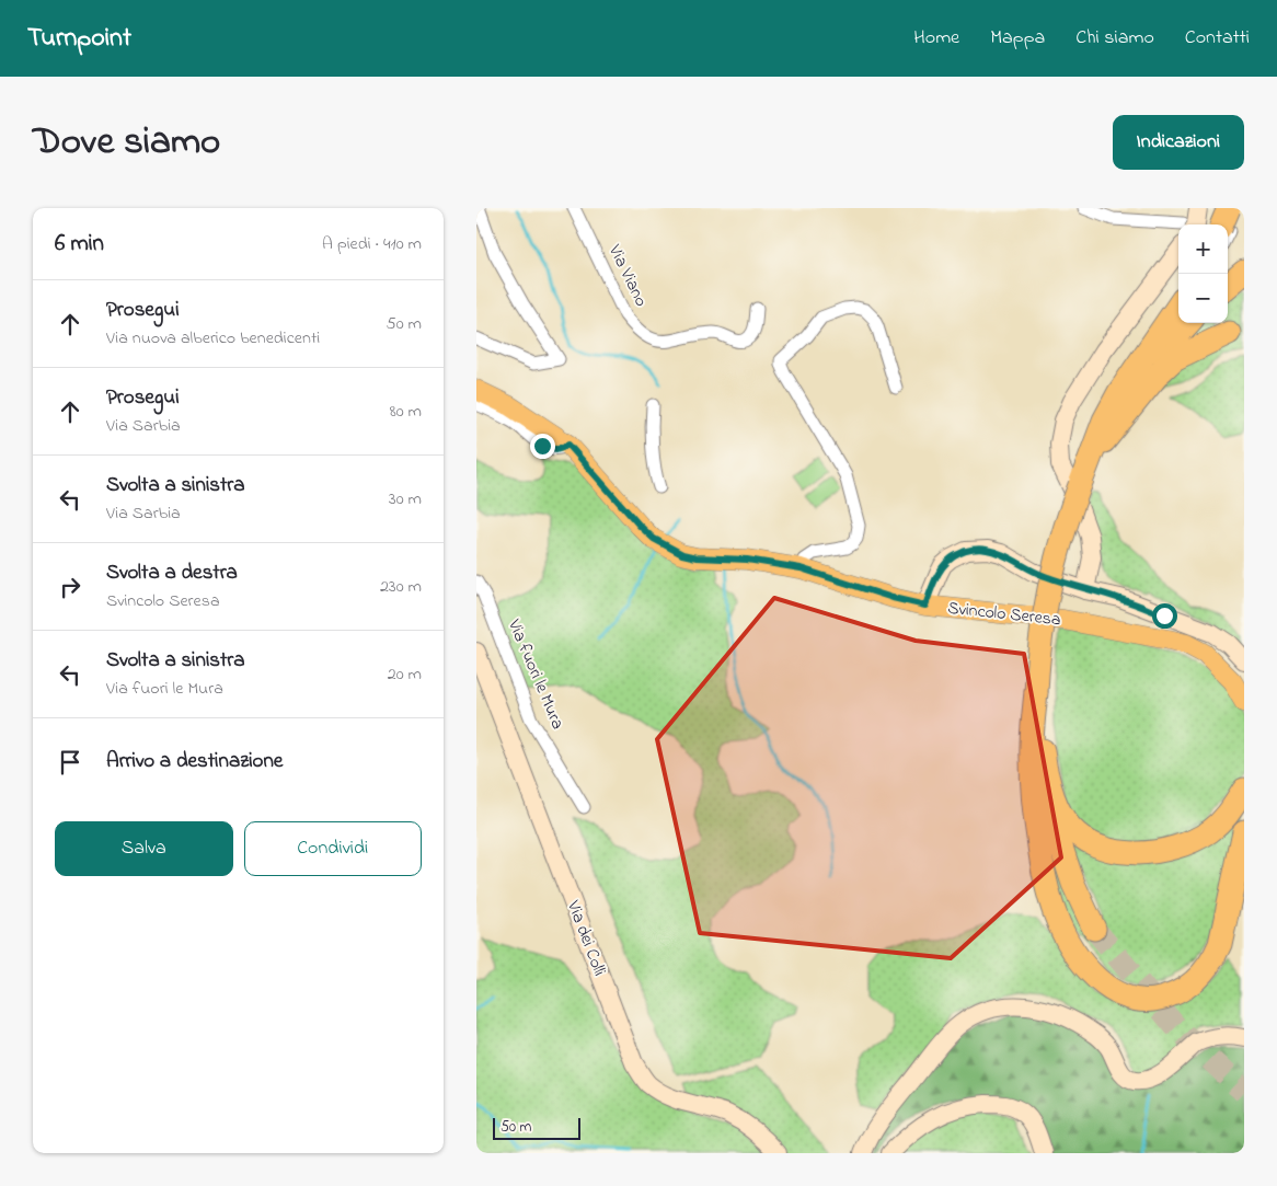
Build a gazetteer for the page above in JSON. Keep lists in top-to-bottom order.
{
  "streets": {
    "main road": ["Svincolo Seresa"],
    "street": ["Via Viano", "Via fuori le Mura", "Via dei Colli"]
  },
  "scale_bar": "50 m",
  "page": {
    "header": "Turnpoint",
    "nav": [
      "Home",
      "Mappa",
      "Chi siamo",
      "Contatti"
    ],
    "title": "Dove siamo",
    "buttons": [
      "Indicazioni",
      ["Salva", "Condividi"]
    ],
    "heading": ["6 min", "A piedi · 410 m"],
    "map_buttons": ["+", "−"],
    "list": [
      ["Prosegui", "Via nuova alberico benedicenti", "50 m"],
      ["Prosegui", "Via Sarbia", "80 m"],
      ["Svolta a sinistra", "Via Sarbia", "30 m"],
      ["Svolta a destra", "Svincolo Seresa", "230 m"],
      ["Svolta a sinistra", "Via fuori le Mura", "20 m"],
      "Arrivo a destinazione"
    ],
    "scale": "50 m"
  }
}
